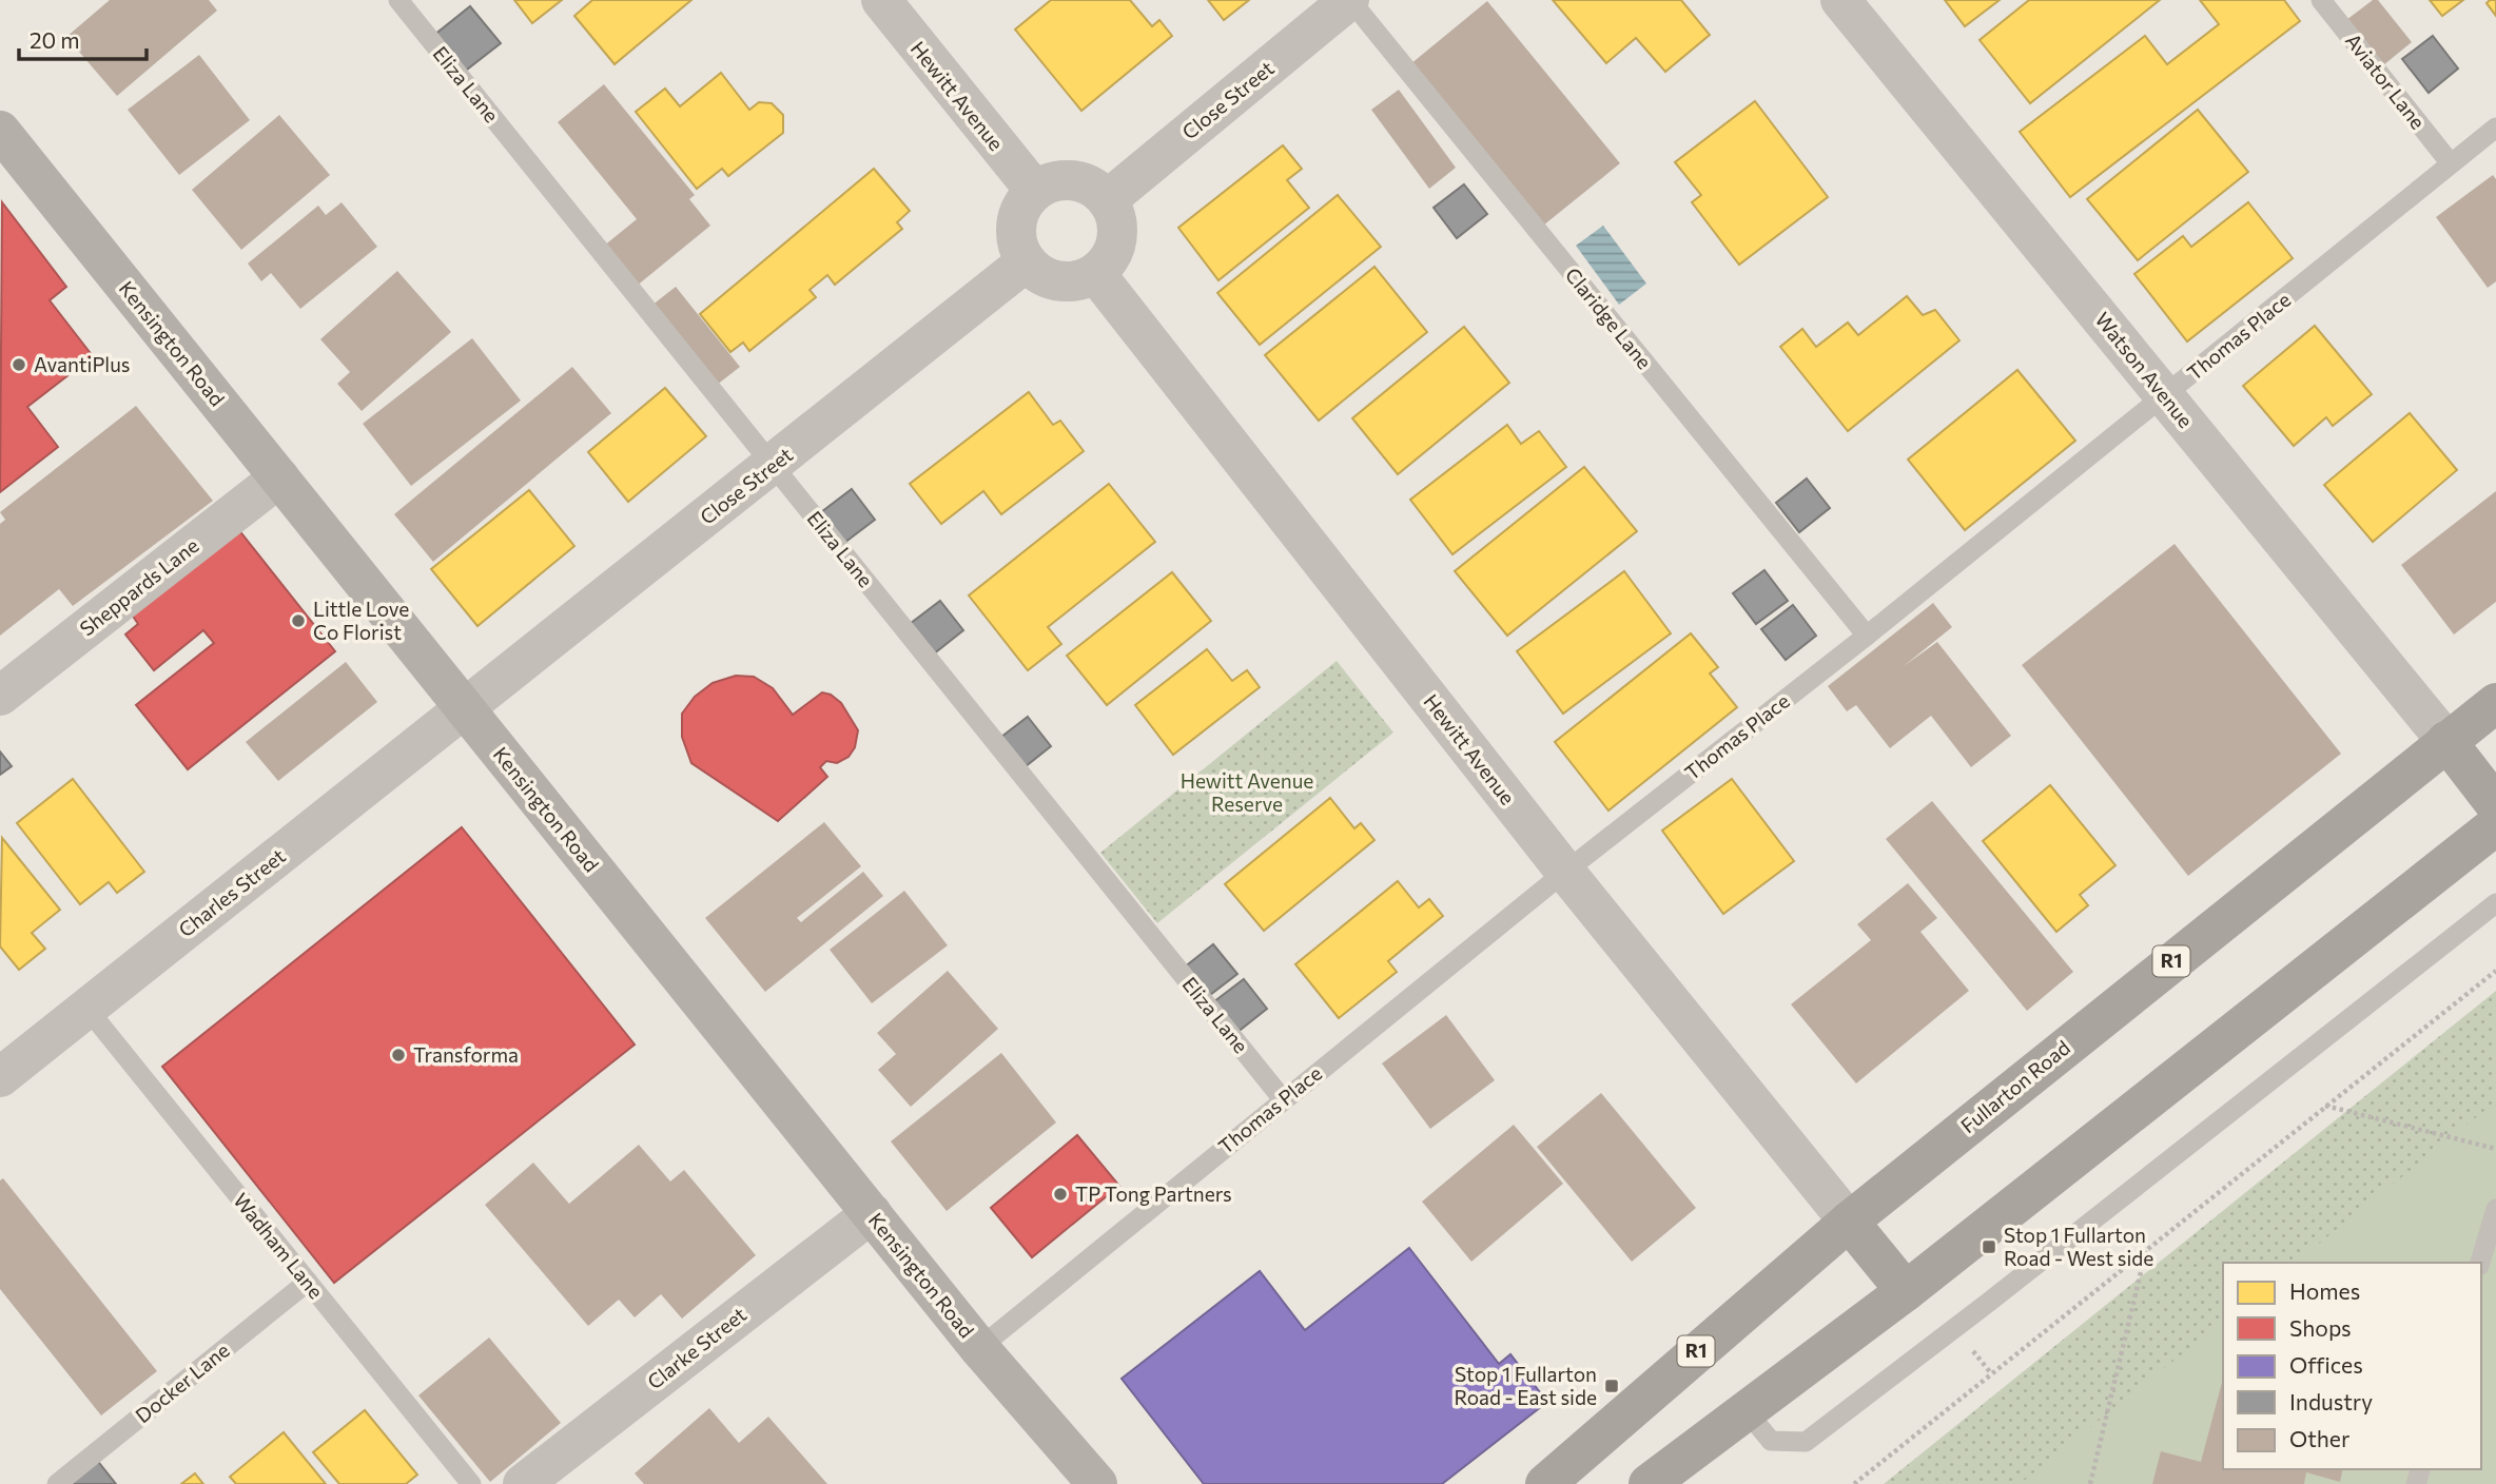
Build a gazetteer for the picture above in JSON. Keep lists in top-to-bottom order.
{
  "streets": {
    "highway": ["R1", "Fullarton Road"],
    "main road": ["Kensington Road"],
    "street": [
      "Hewitt Avenue",
      "Close Street",
      "Watson Avenue",
      "Sheppards Lane",
      "Charles Street",
      "Clarke Street"
    ],
    "lane": [
      "Aviator Lane",
      "Eliza Lane",
      "Claridge Lane",
      "Thomas Place",
      "Wadham Lane",
      "Docker Lane"
    ]
  },
  "crossings": [
    ["Aviator Lane", "Thomas Place"],
    ["Eliza Lane", "Close Street"],
    ["Eliza Lane", "Thomas Place"],
    ["Hewitt Avenue", "Close Street"],
    ["Hewitt Avenue", "Thomas Place"],
    ["Hewitt Avenue", "Fullarton Road"],
    ["Close Street", "Claridge Lane"],
    ["Close Street", "Kensington Road"],
    ["Close Street", "Charles Street"],
    ["Claridge Lane", "Thomas Place"],
    ["Thomas Place", "Kensington Road"],
    ["Thomas Place", "Watson Avenue"],
    ["Kensington Road", "Sheppards Lane"],
    ["Kensington Road", "Charles Street"],
    ["Kensington Road", "Clarke Street"],
    ["Watson Avenue", "Fullarton Road"],
    ["Charles Street", "Wadham Lane"],
    ["Wadham Lane", "Docker Lane"]
  ],
  "parks": ["Hewitt Avenue Reserve"],
  "places": {
    "other": [
      "AvantiPlus",
      "Little Love Co Florist",
      "Transforma",
      "TP Tong Partners"
    ],
    "transit": ["Stop 1 Fullarton Road - West side", "Stop 1 Fullarton Road - East side"]
  },
  "legend": [
    "Homes",
    "Shops",
    "Offices",
    "Industry",
    "Other"
  ],
  "scale_bar": "20 m"
}
